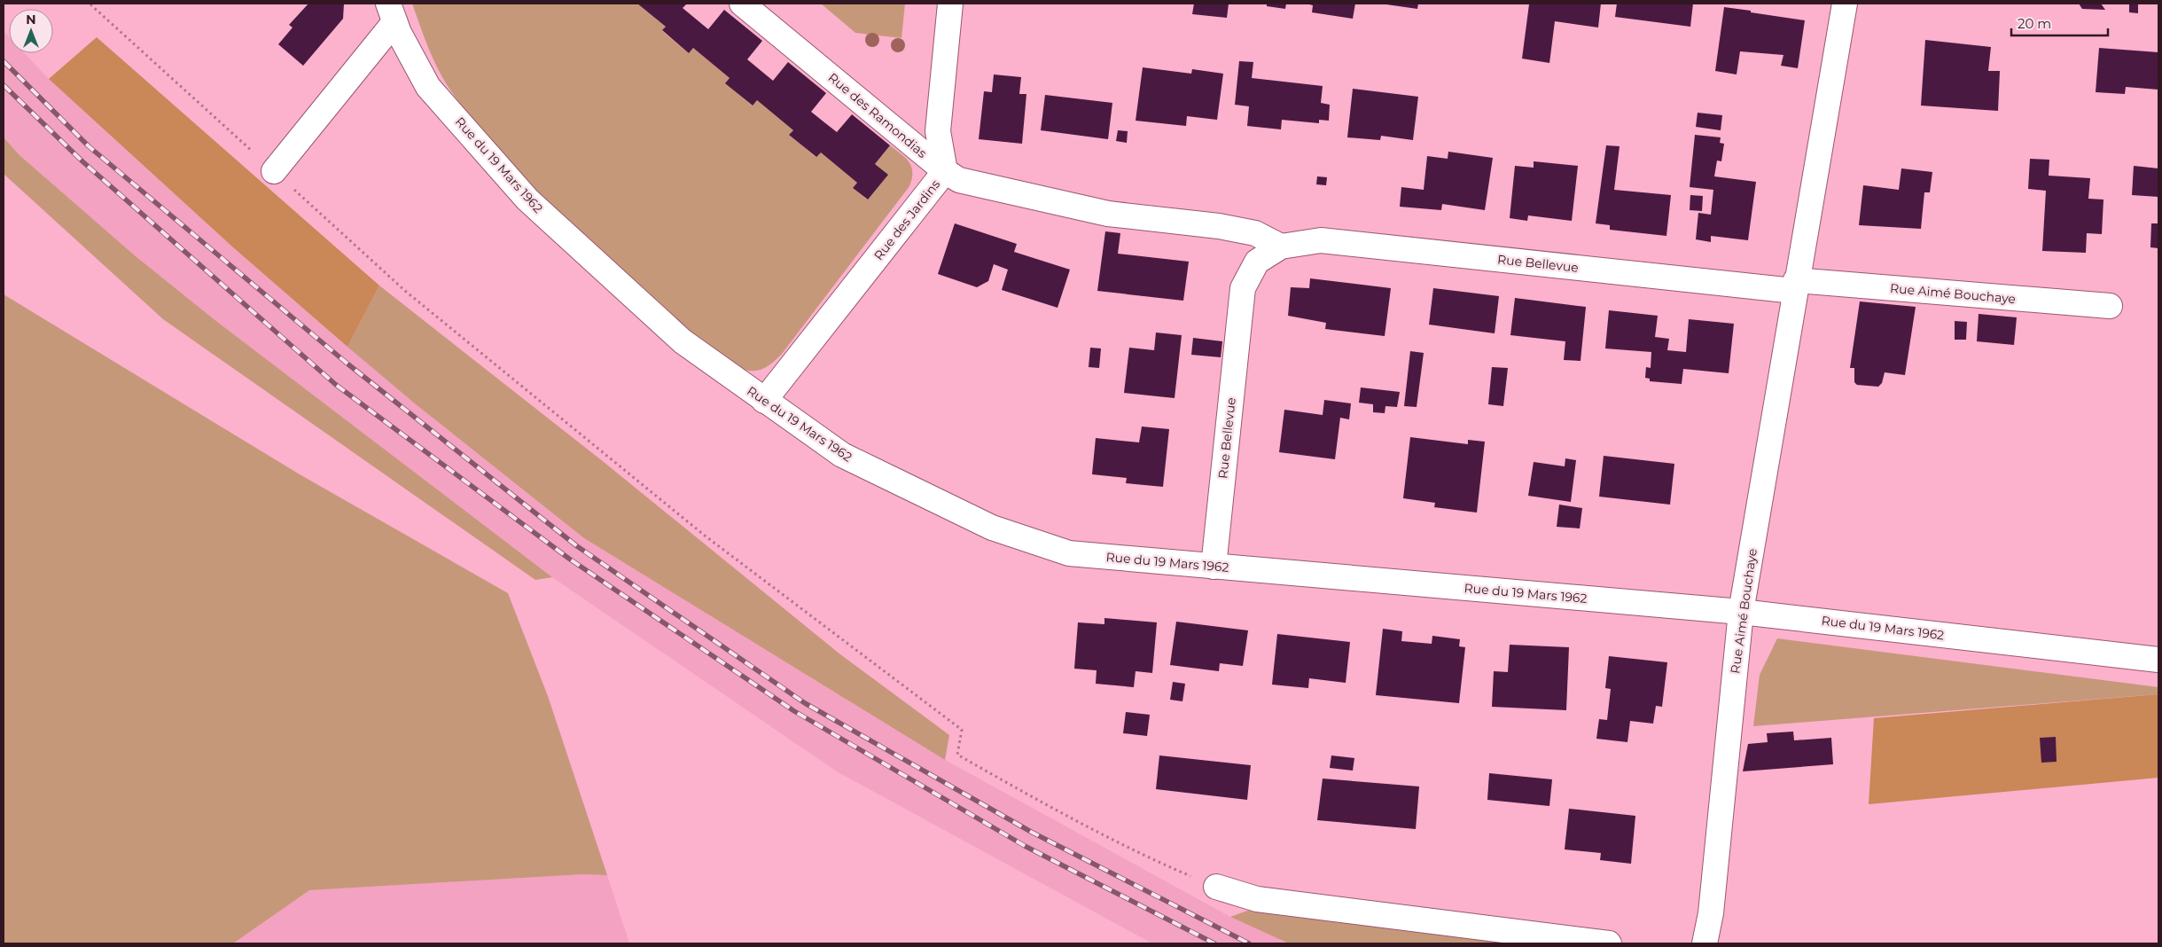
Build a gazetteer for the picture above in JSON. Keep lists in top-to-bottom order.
{
  "streets": {
    "street": [
      "Rue des Ramondias",
      "Rue du 19 Mars 1962",
      "Rue des Jardins",
      "Rue Bellevue",
      "Rue Aimé Bouchaye"
    ]
  },
  "crossings": [
    ["Rue des Ramondias", "Rue des Jardins"],
    ["Rue des Ramondias", "Rue Bellevue"],
    ["Rue du 19 Mars 1962", "Rue des Jardins"],
    ["Rue du 19 Mars 1962", "Rue Bellevue"],
    ["Rue du 19 Mars 1962", "Rue Aimé Bouchaye"],
    ["Rue Bellevue", "Rue Aimé Bouchaye"]
  ],
  "scale_bar": "20 m",
  "north": "top"
}
